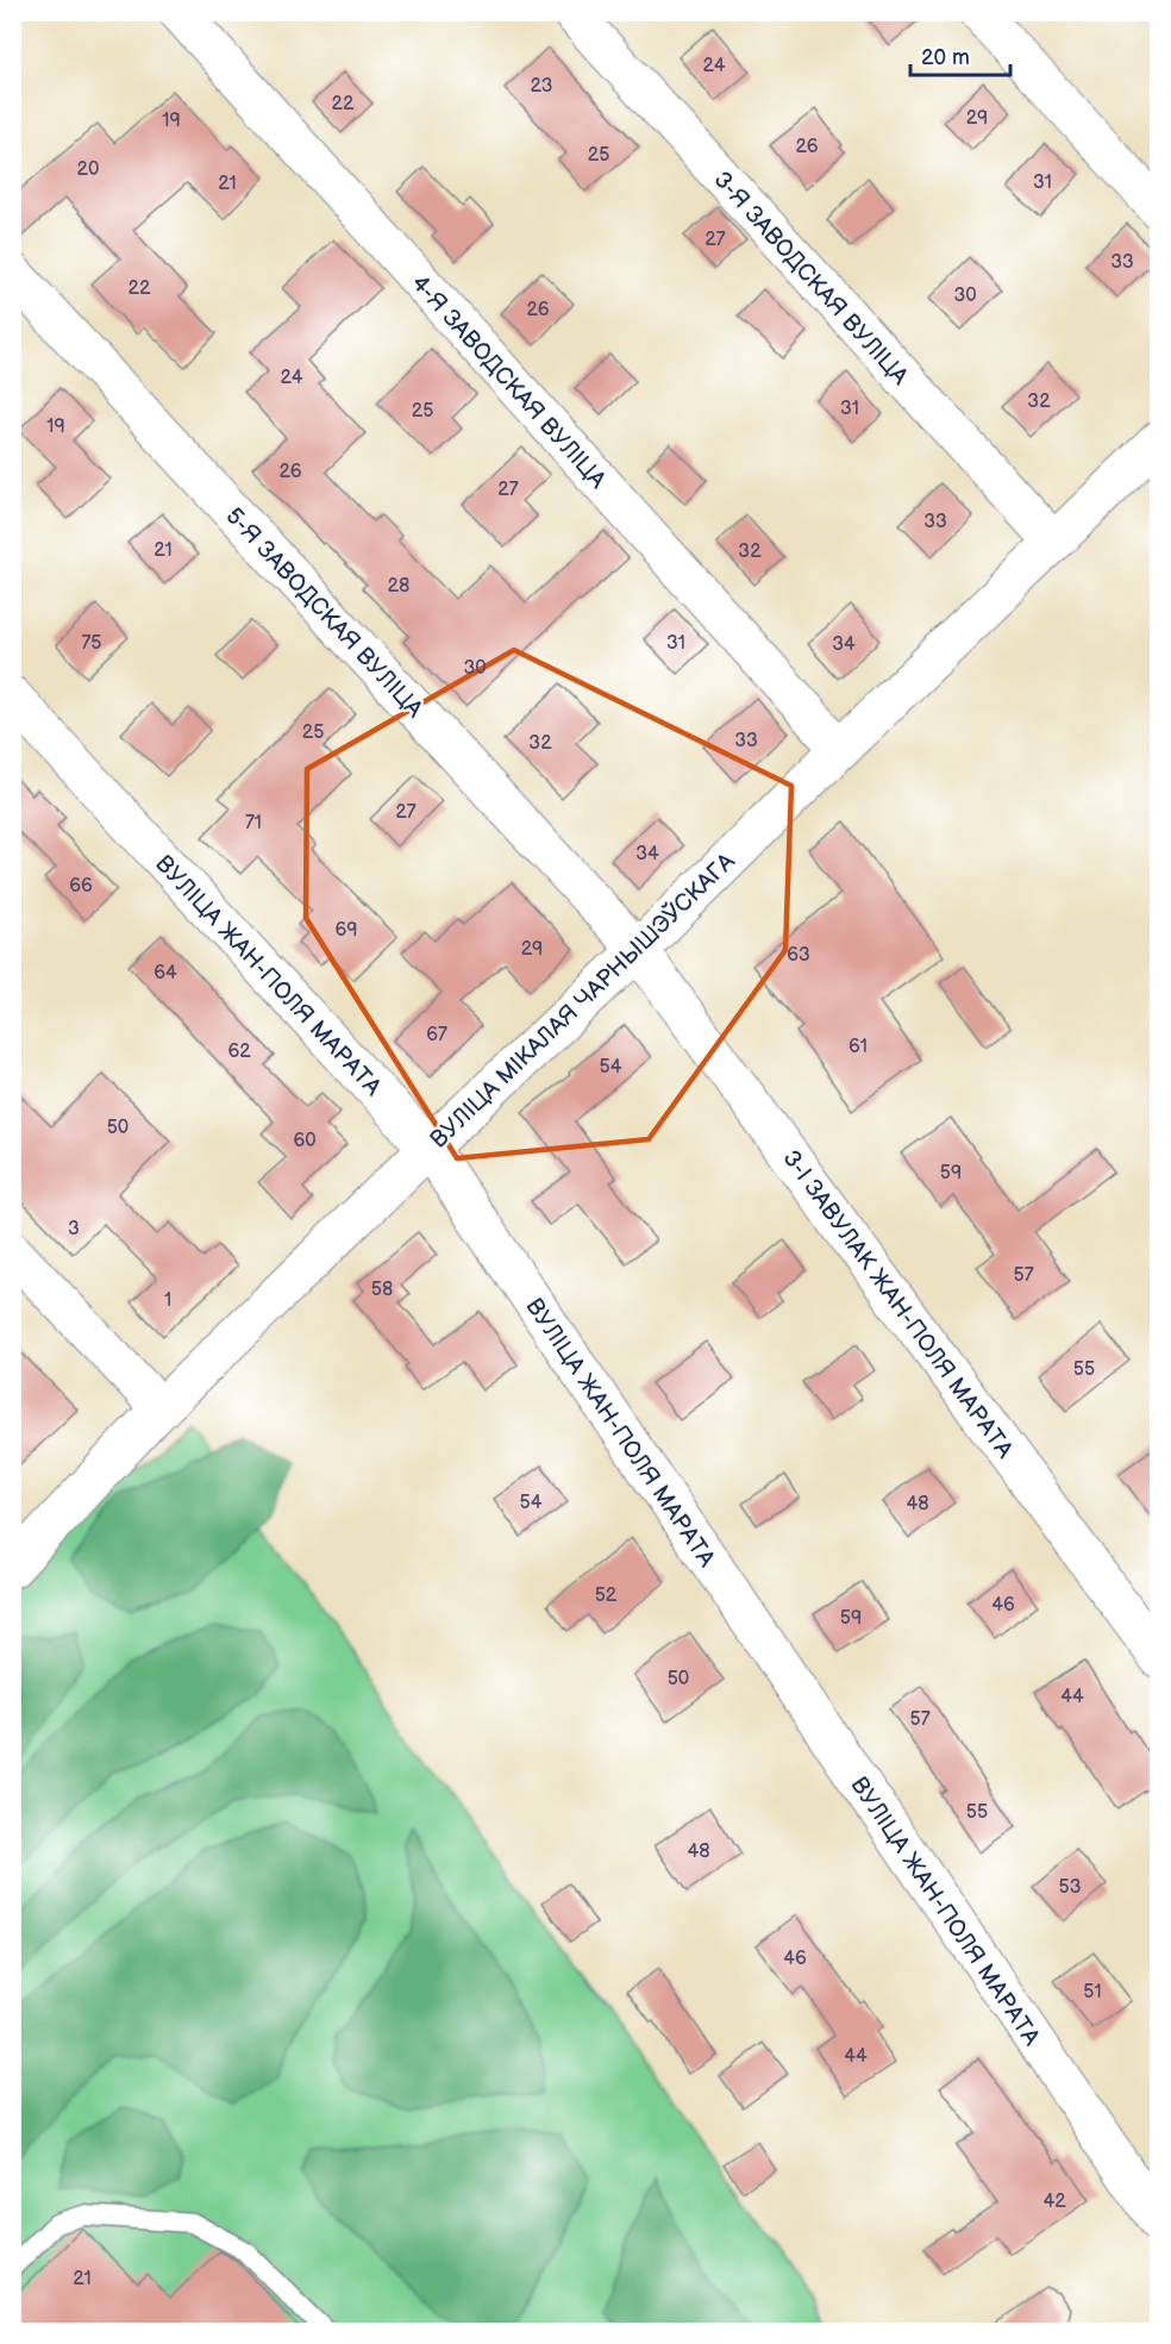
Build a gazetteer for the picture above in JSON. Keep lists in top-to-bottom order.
{
  "streets": {
    "street": [
      "3-Я ЗАВОДСКАЯ ВУЛІЦА",
      "4-Я ЗАВОДСКАЯ ВУЛІЦА",
      "5-Я ЗАВОДСКАЯ ВУЛІЦА",
      "ВУЛІЦА ЖАН-ПОЛЯ МАРАТА",
      "ВУЛІЦА МІКАЛАЯ ЧАРНЫШЭЎСКАГА",
      "3-І ЗАВУЛАК ЖАН-ПОЛЯ МАРАТА"
    ]
  },
  "crossings": [
    ["3-Я ЗАВОДСКАЯ ВУЛІЦА", "ВУЛІЦА МІКАЛАЯ ЧАРНЫШЭЎСКАГА"],
    ["4-Я ЗАВОДСКАЯ ВУЛІЦА", "ВУЛІЦА МІКАЛАЯ ЧАРНЫШЭЎСКАГА"],
    ["5-Я ЗАВОДСКАЯ ВУЛІЦА", "ВУЛІЦА МІКАЛАЯ ЧАРНЫШЭЎСКАГА"],
    ["5-Я ЗАВОДСКАЯ ВУЛІЦА", "3-І ЗАВУЛАК ЖАН-ПОЛЯ МАРАТА"],
    ["ВУЛІЦА ЖАН-ПОЛЯ МАРАТА", "ВУЛІЦА МІКАЛАЯ ЧАРНЫШЭЎСКАГА"],
    ["ВУЛІЦА МІКАЛАЯ ЧАРНЫШЭЎСКАГА", "3-І ЗАВУЛАК ЖАН-ПОЛЯ МАРАТА"]
  ],
  "house_numbers": [
    "24",
    "23",
    "22",
    "29",
    "19",
    "26",
    "25",
    "20",
    "31",
    "21",
    "27",
    "33",
    "22",
    "30",
    "26",
    "24",
    "32",
    "31",
    "25",
    "19",
    "26",
    "27",
    "33",
    "21",
    "32",
    "28",
    "75",
    "31",
    "34",
    "30",
    "25",
    "33",
    "32",
    "27",
    "71",
    "34",
    "66",
    "69",
    "29",
    "63",
    "64",
    "67",
    "61",
    "62",
    "54",
    "50",
    "60",
    "59",
    "3",
    "57",
    "58",
    "1",
    "55",
    "54",
    "48",
    "52",
    "46",
    "59",
    "50",
    "44",
    "57",
    "55",
    "48",
    "53",
    "46",
    "51",
    "44",
    "42",
    "21"
  ],
  "scale_bar": "20 m"
}
